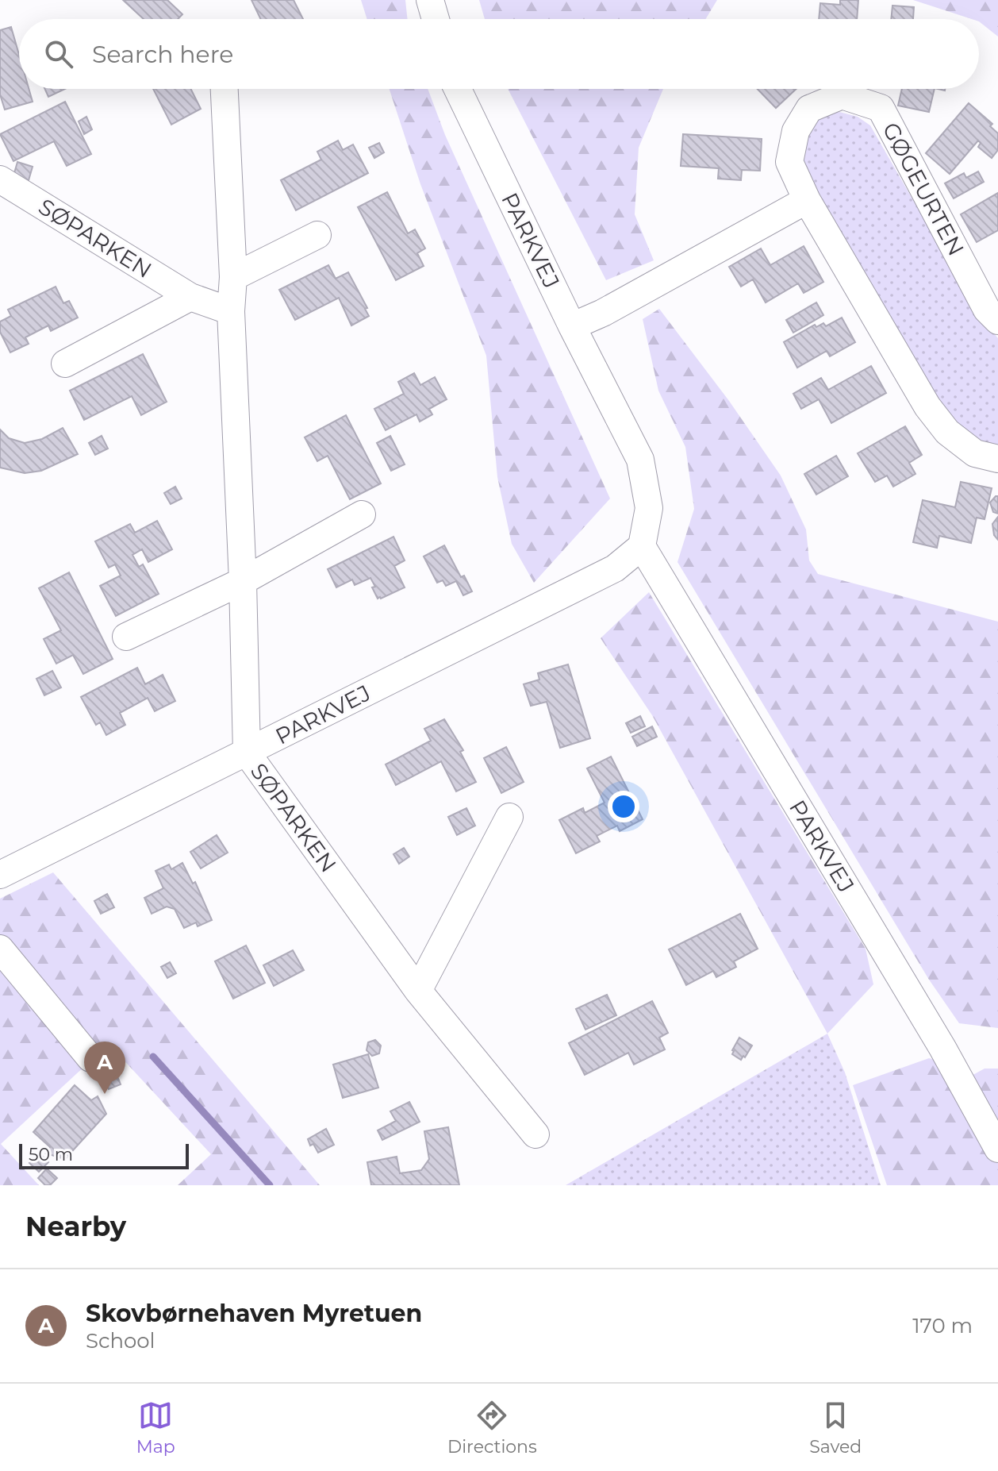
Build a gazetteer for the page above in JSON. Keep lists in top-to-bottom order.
{
  "streets": {
    "street": ["GØGEURTEN", "SØPARKEN", "PARKVEJ"]
  },
  "crossings": [
    ["SØPARKEN", "PARKVEJ"]
  ],
  "scale_bar": "50 m",
  "page": {
    "search": "Search here",
    "pins": "A",
    "scale": "50 m",
    "heading": "Nearby",
    "list": [
      {
        "mark": "A",
        "name": "Skovbørnehaven Myretuen",
        "note": "School",
        "value": "170 m"
      }
    ],
    "nav": ["Map", "Directions", "Saved"]
  }
}
